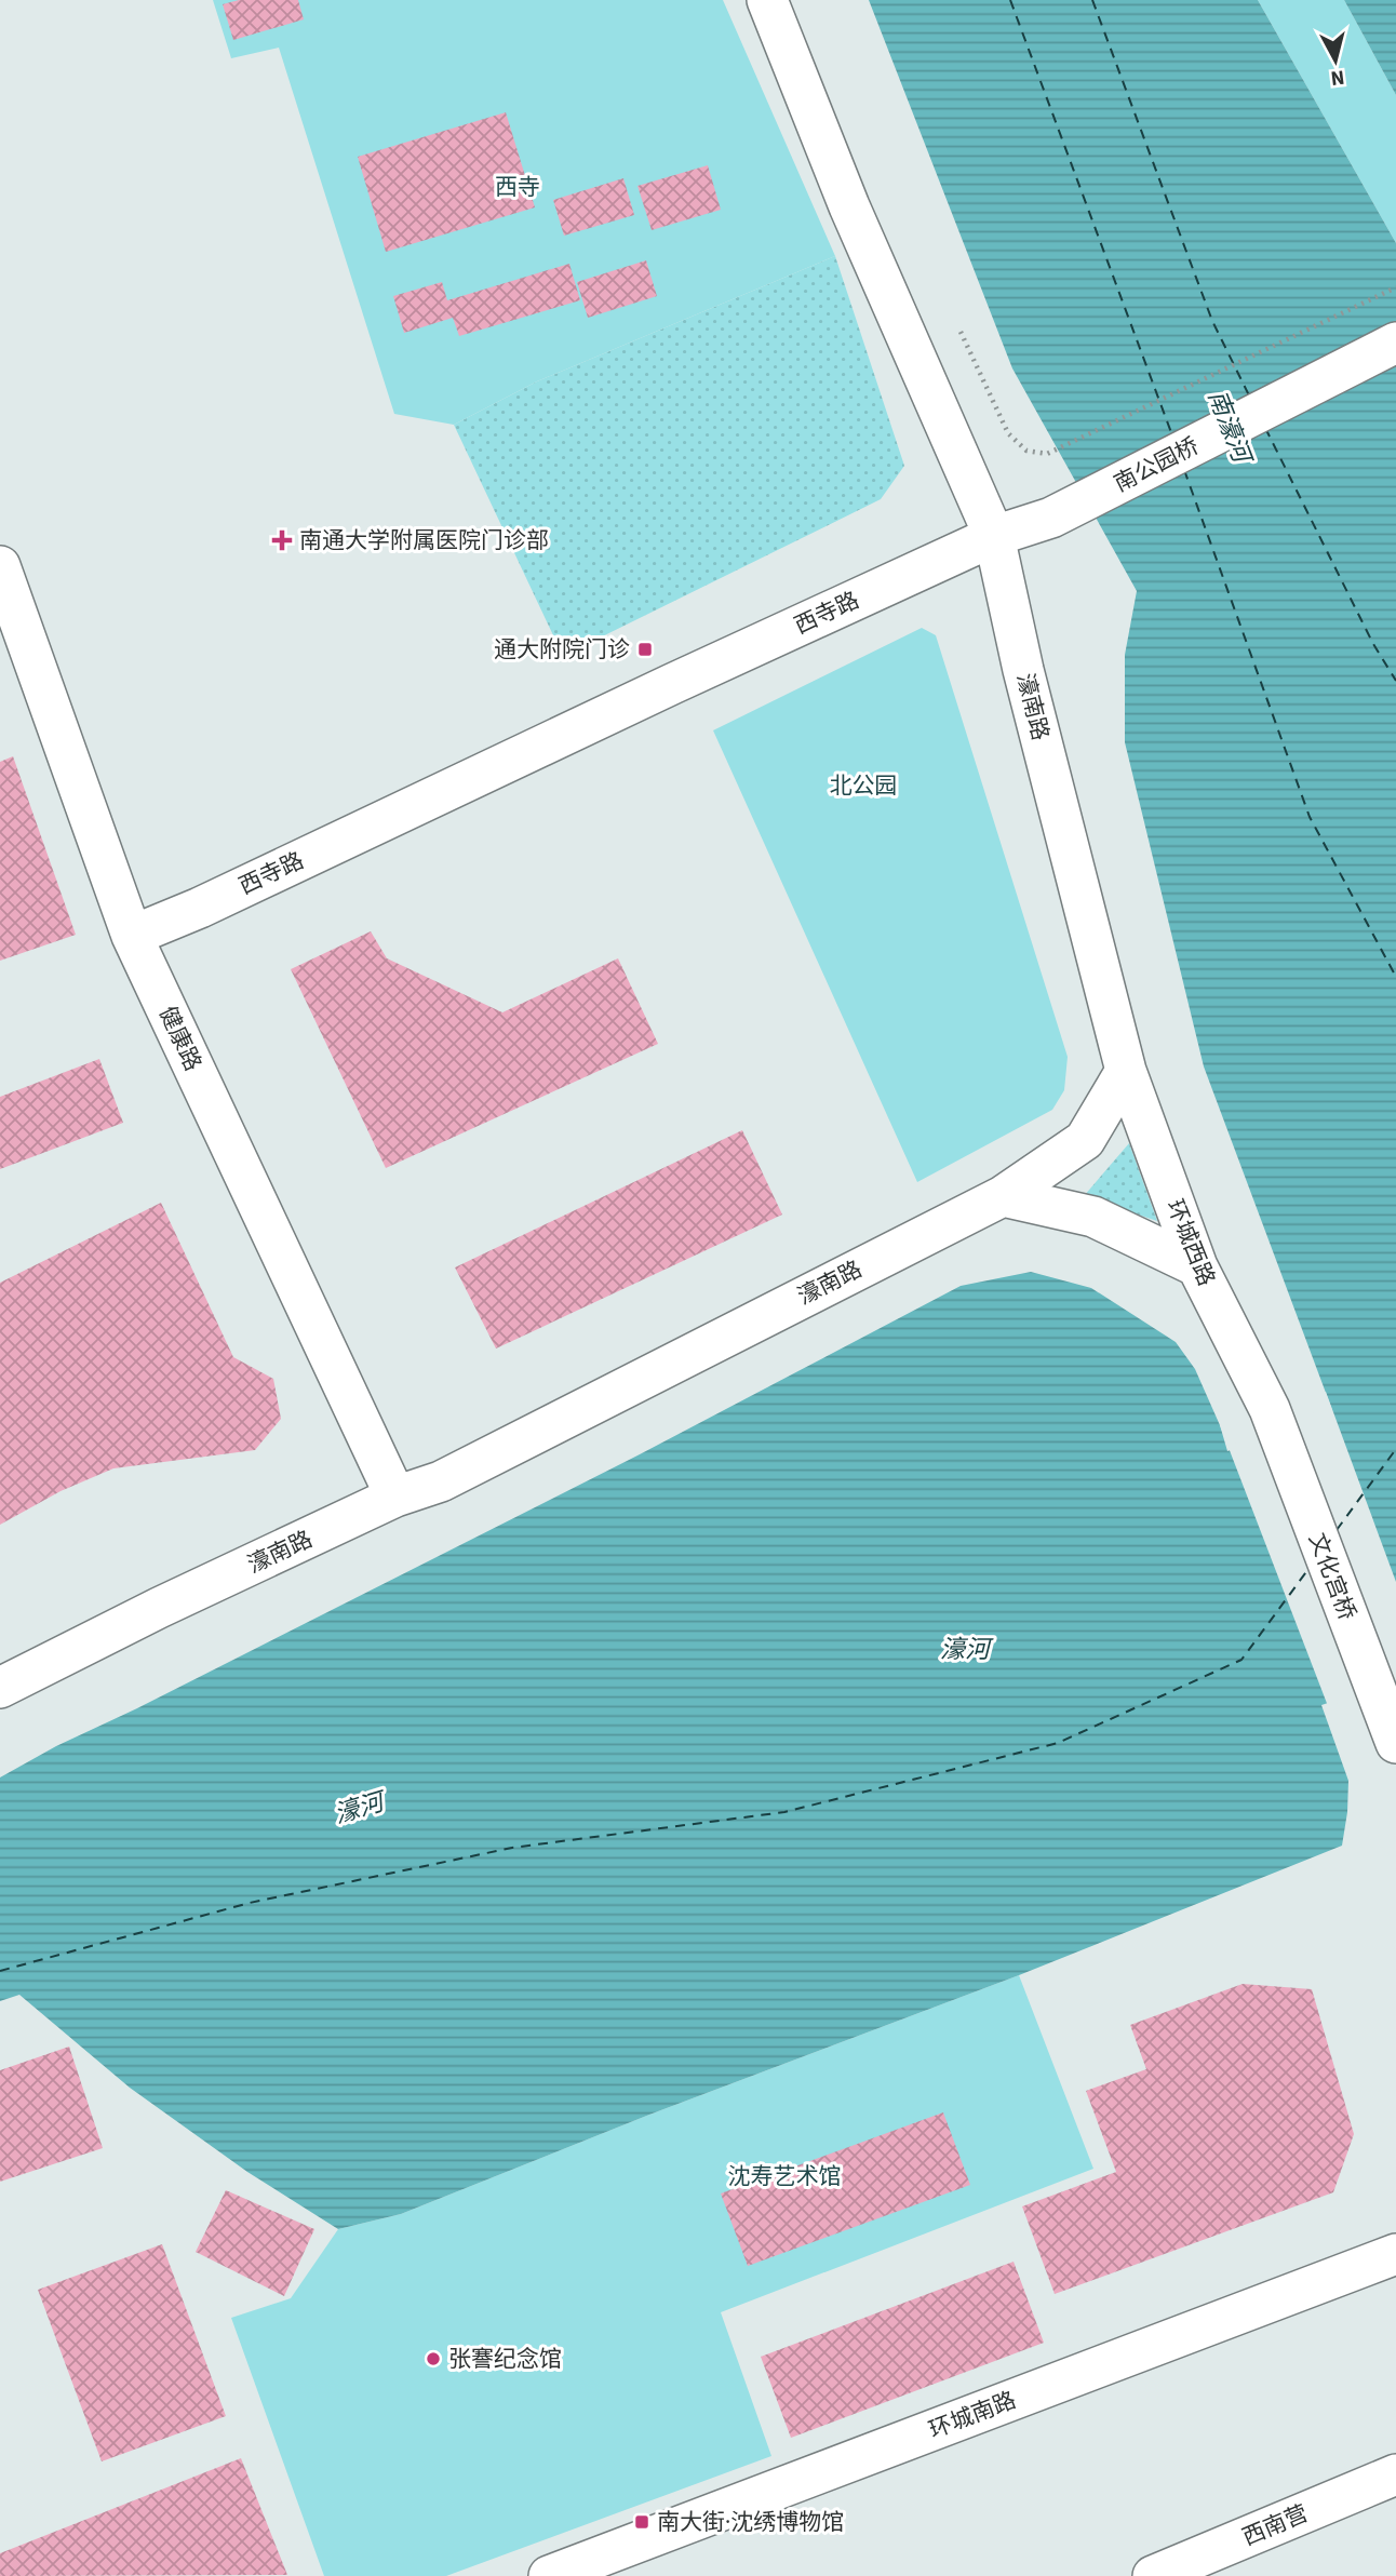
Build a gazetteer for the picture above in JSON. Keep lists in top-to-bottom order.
{
  "streets": {
    "street": [
      "南公园桥",
      "西寺路",
      "濠南路",
      "健康路",
      "环城西路",
      "文化宫桥",
      "环城南路",
      "西南营"
    ]
  },
  "crossings": [
    ["南公园桥", "西寺路"],
    ["南公园桥", "濠南路"],
    ["西寺路", "濠南路"],
    ["西寺路", "健康路"],
    ["濠南路", "健康路"],
    ["濠南路", "环城西路"],
    ["环城西路", "文化宫桥"]
  ],
  "water": ["南濠河", "濠河"],
  "parks": ["西寺", "北公园", "沈寿艺术馆"],
  "places": {
    "health": ["南通大学附属医院门诊部"],
    "transit": ["通大附院门诊", "南大街·沈绣博物馆"],
    "other": ["张謇纪念馆"]
  },
  "north": "bottom"
}
